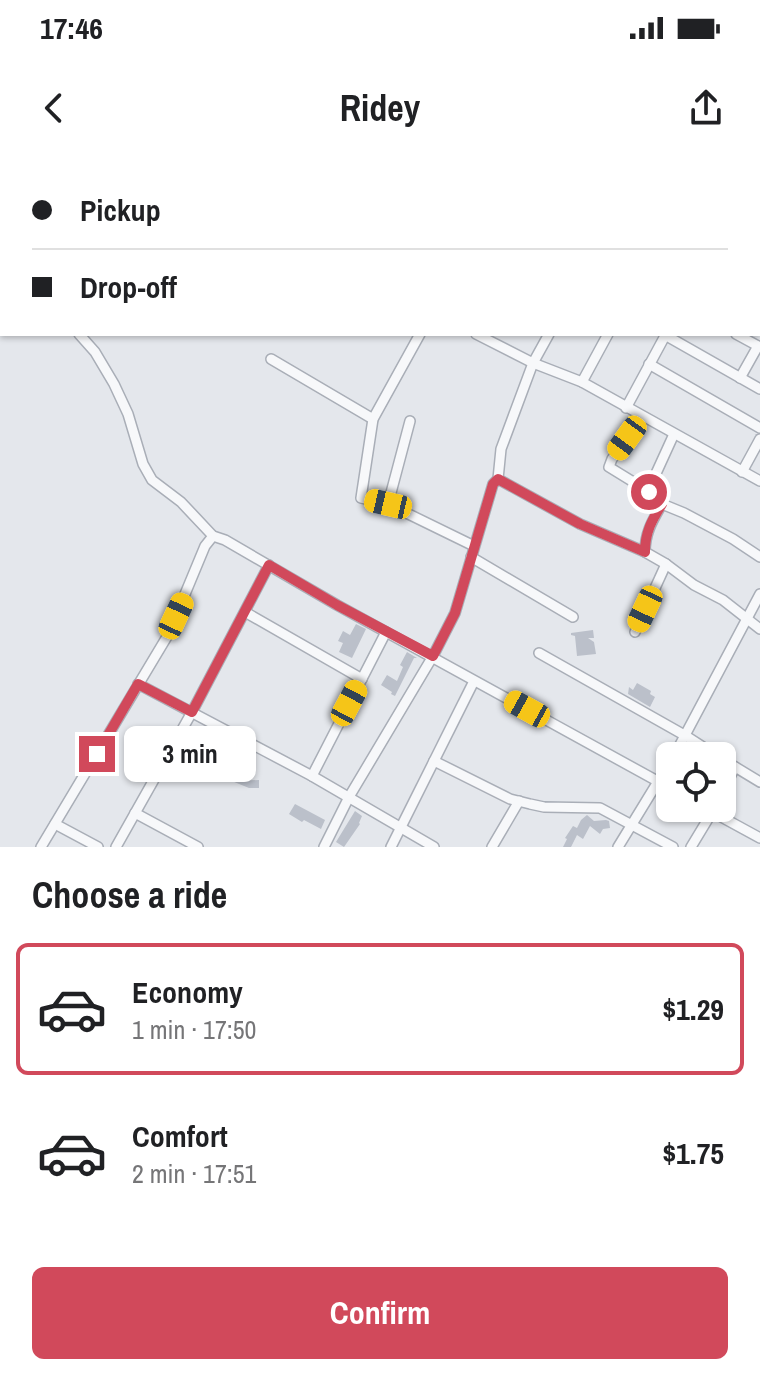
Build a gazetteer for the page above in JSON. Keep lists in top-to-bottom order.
{
  "page": {
    "status": "17:46",
    "header": "Ridey",
    "banner": ["Pickup", "Drop-off"],
    "bubble": "3 min",
    "heading": "Choose a ride",
    "list": [
      {
        "name": "Economy",
        "note": "1 min · 17:50",
        "value": "$1.29"
      },
      {
        "name": "Comfort",
        "note": "2 min · 17:51",
        "value": "$1.75"
      }
    ],
    "buttons": "Confirm"
  }
}
